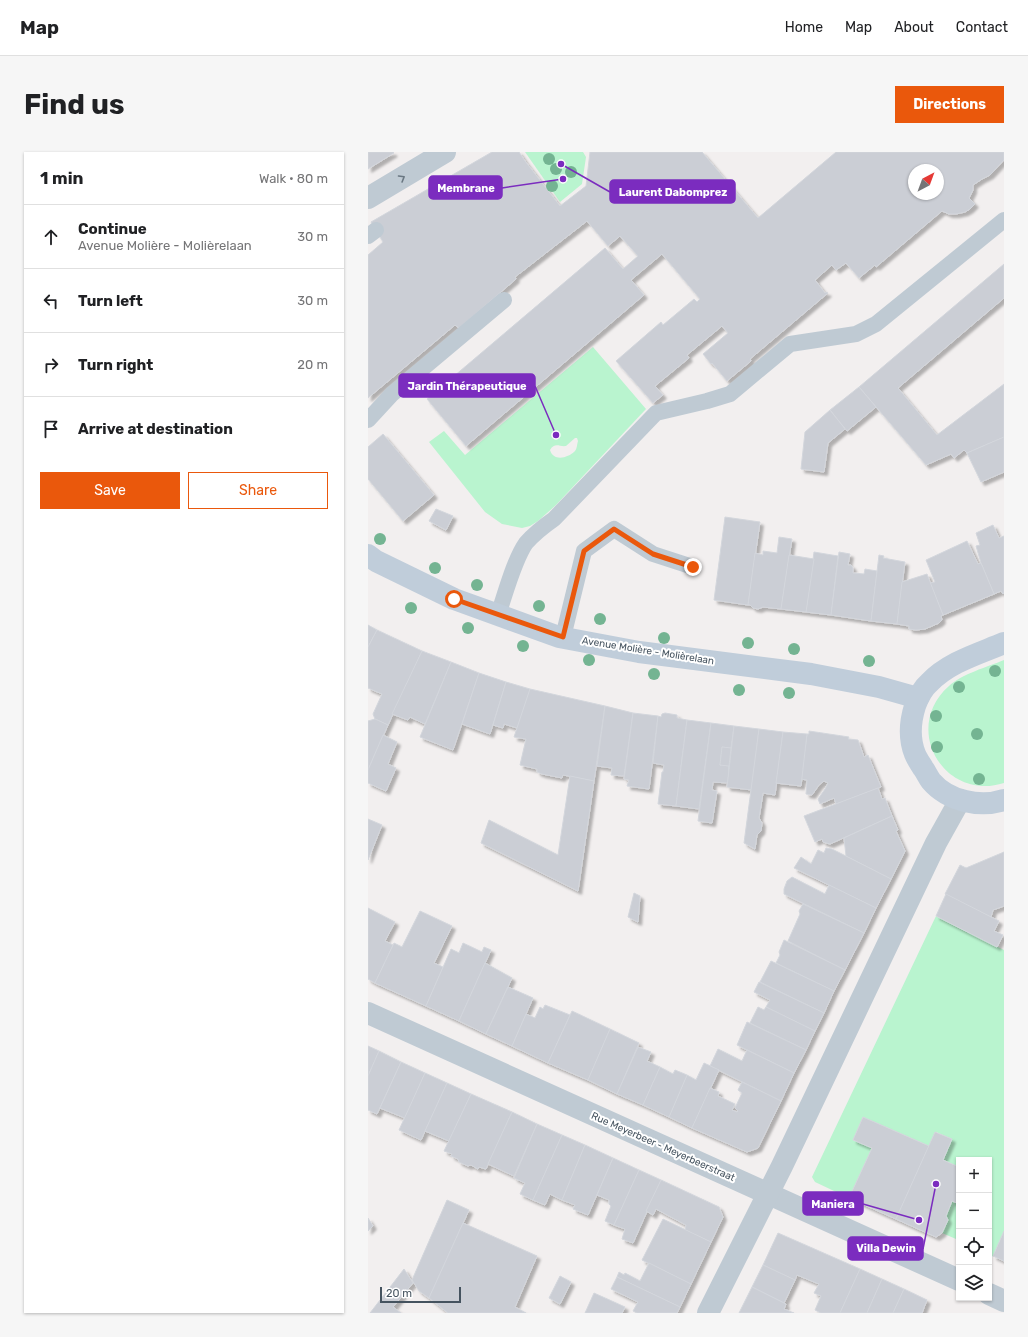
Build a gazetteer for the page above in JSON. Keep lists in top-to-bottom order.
{
  "streets": {
    "street": ["Avenue Molière - Molièrelaan", "Rue Meyerbeer - Meyerbeerstraat"]
  },
  "places": [
    "Laurent Dabomprez",
    "Membrane",
    "Jardin Thérapeutique",
    "Villa Dewin",
    "Maniera"
  ],
  "scale_bar": "20 m",
  "north": "top right",
  "page": {
    "header": "Map",
    "nav": [
      "Home",
      "Map",
      "About",
      "Contact"
    ],
    "buttons": [
      "Directions",
      ["Save", "Share"]
    ],
    "title": "Find us",
    "heading": ["1 min", "Walk · 80 m"],
    "list": [
      ["Continue", "Avenue Molière - Molièrelaan", "30 m"],
      ["Turn left", "30 m"],
      ["Turn right", "20 m"],
      "Arrive at destination"
    ],
    "map_buttons": ["+", "−"],
    "scale": "20 m"
  }
}
